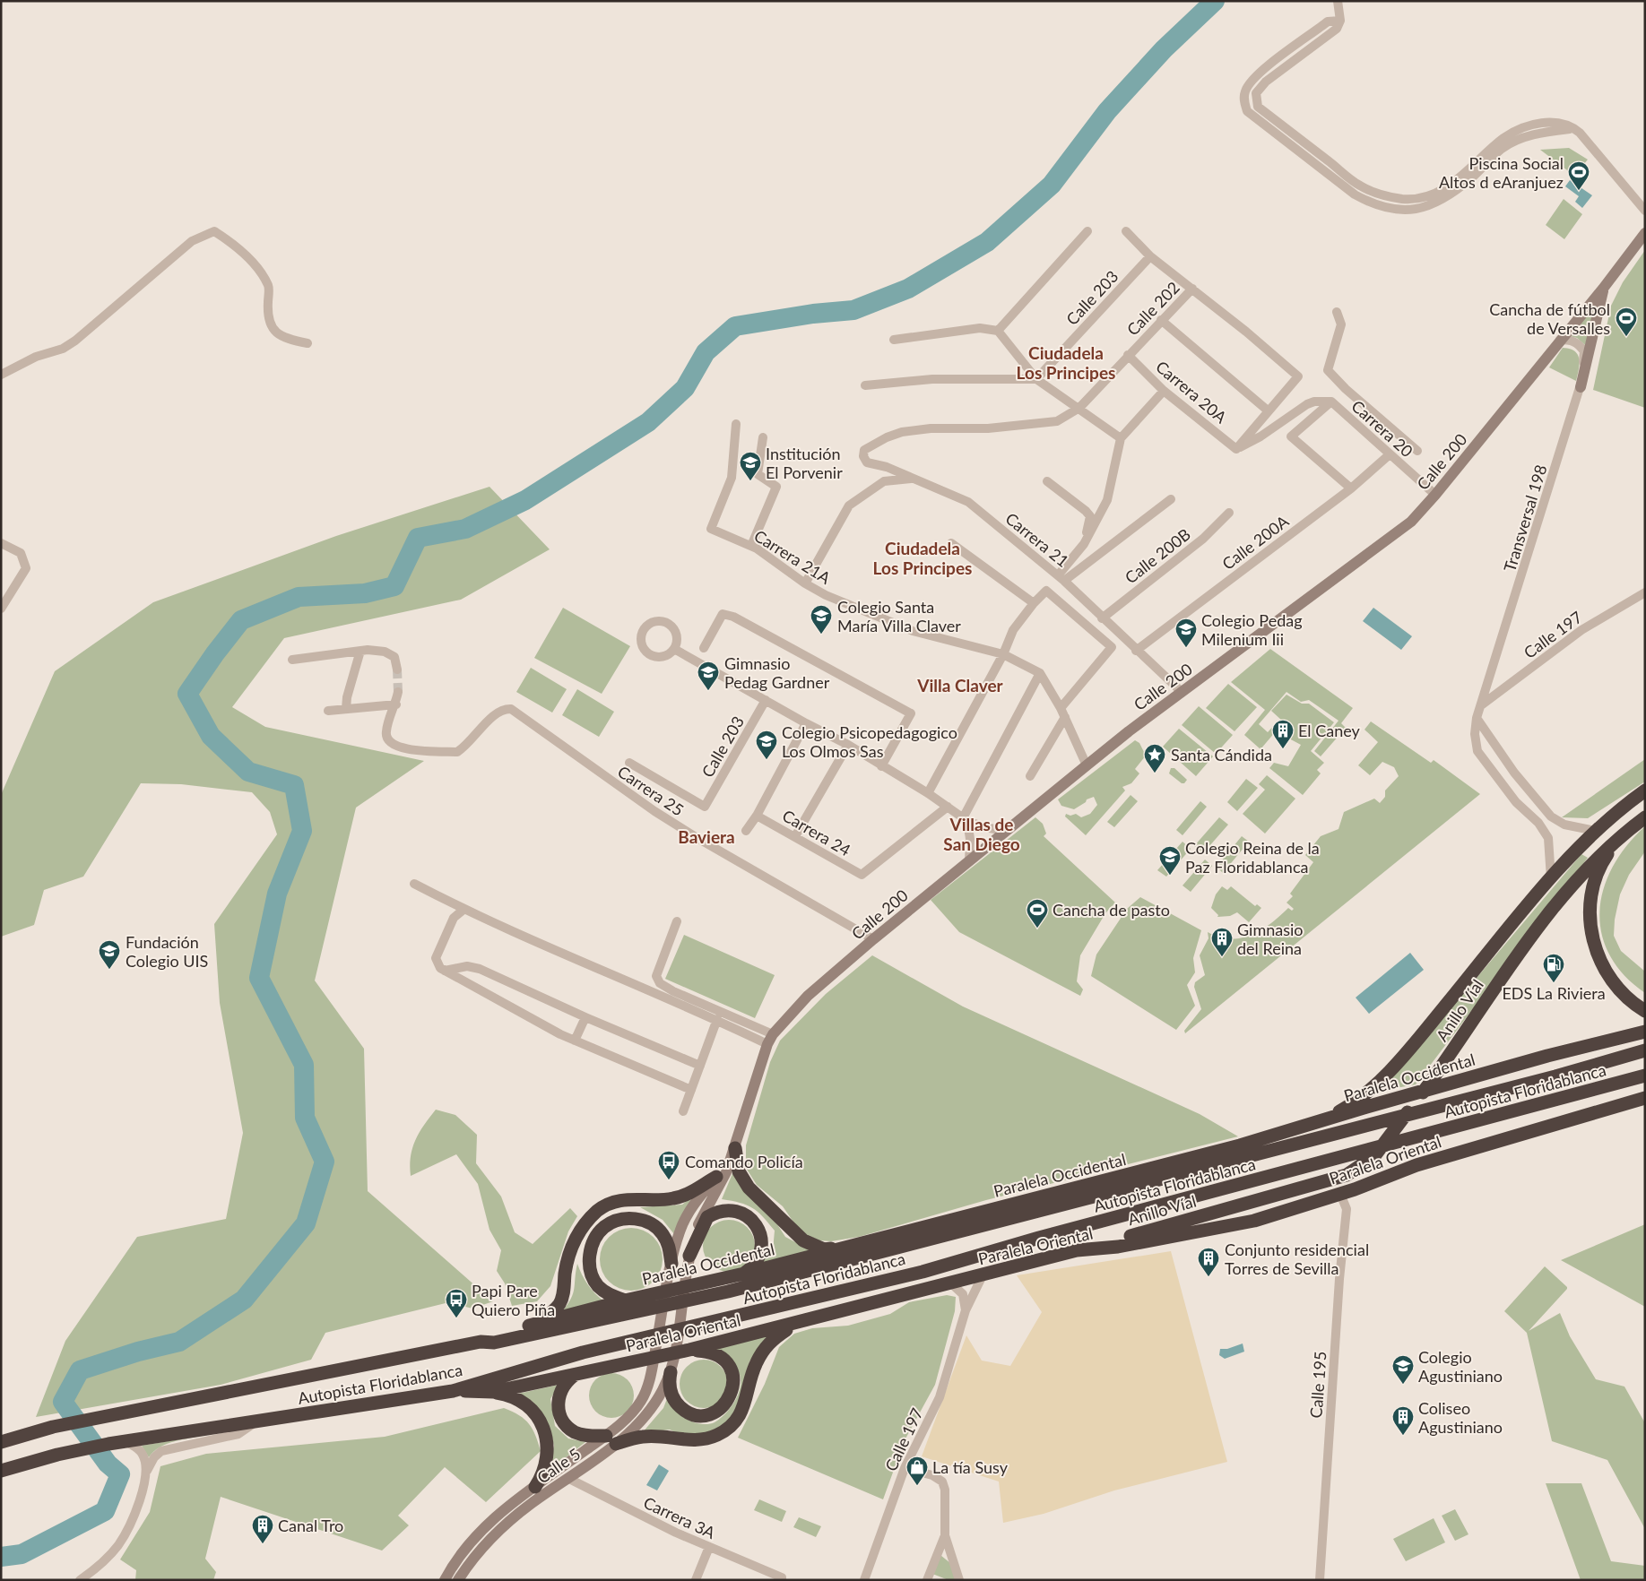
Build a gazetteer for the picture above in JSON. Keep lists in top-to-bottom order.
{
  "streets": {
    "highway": [
      "Anillo Víal",
      "Paralela Occidental",
      "Autopista Floridablanca",
      "Paralela Oriental"
    ],
    "main road": ["Calle 200", "Calle 5"],
    "street": [
      "Calle 203",
      "Calle 202",
      "Carrera 20A",
      "Carrera 20",
      "Transversal 198",
      "Carrera 21",
      "Calle 200A",
      "Calle 200B",
      "Carrera 21A",
      "Calle 197",
      "Carrera 25",
      "Carrera 24",
      "Calle 195",
      "Carrera 3A"
    ]
  },
  "crossings": [
    ["Calle 202", "Carrera 20A"],
    ["Calle 202", "Carrera 21"],
    ["Carrera 20", "Calle 200"],
    ["Carrera 20", "Calle 200A"],
    ["Calle 200", "Transversal 198"],
    ["Calle 200", "Carrera 21"],
    ["Calle 200", "Carrera 25"],
    ["Calle 200", "Calle 5"],
    ["Transversal 198", "Calle 197"],
    ["Transversal 198", "Anillo Víal"],
    ["Carrera 21", "Calle 200A"],
    ["Carrera 21", "Calle 200B"],
    ["Carrera 21", "Carrera 21A"],
    ["Calle 197", "Paralela Oriental"],
    ["Anillo Víal", "Paralela Occidental"],
    ["Anillo Víal", "Paralela Oriental"],
    ["Paralela Occidental", "Autopista Floridablanca"],
    ["Autopista Floridablanca", "Paralela Oriental"],
    ["Paralela Oriental", "Calle 195"],
    ["Calle 5", "Carrera 3A"]
  ],
  "districts": [
    "Ciudadela Los Principes",
    "Ciudadela Los Principes",
    "Villa Claver",
    "Villas de San Diego",
    "Baviera"
  ],
  "places": {
    "sports": ["Piscina Social Altos d eAranjuez", "Cancha de fútbol de Versalles", "Cancha de pasto"],
    "school or university": [
      "Institución El Porvenir",
      "Colegio Santa María Villa Claver",
      "Colegio Pedag Milenium Iii",
      "Gimnasio Pedag Gardner",
      "Colegio Psicopedagogico Los Olmos Sas",
      "Colegio Reina de la Paz Floridablanca",
      "Fundación Colegio UIS",
      "Colegio Agustiniano"
    ],
    "building": [
      "El Caney",
      "Gimnasio del Reina",
      "Conjunto residencial Torres de Sevilla",
      "Coliseo Agustiniano",
      "Canal Tro"
    ],
    "place": ["Santa Cándida"],
    "fuel station": ["EDS La Riviera"],
    "bus stop": ["Comando Policía", "Papi Pare Quiero Piña"],
    "shop": ["La tía Susy"]
  }
}
